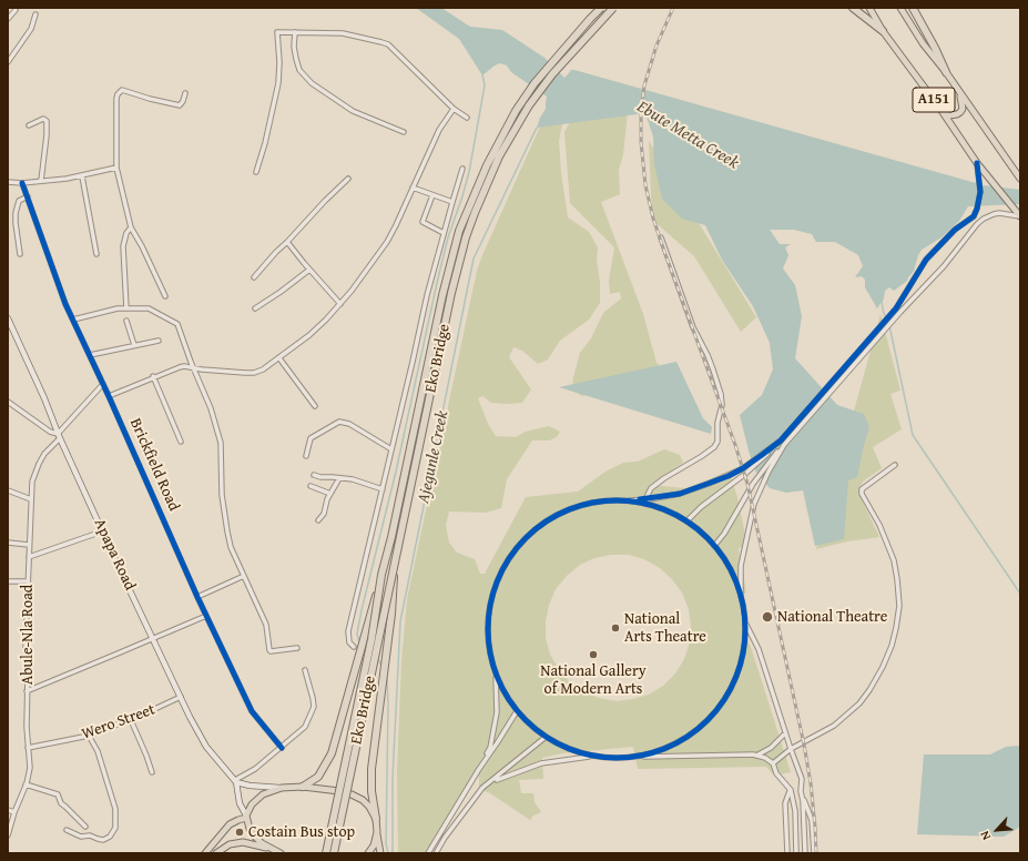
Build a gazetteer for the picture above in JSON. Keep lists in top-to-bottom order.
{
  "streets": {
    "highway": ["Eko Bridge"],
    "main road": ["A151"],
    "street": [
      "Brickfield Road",
      "Apapa Road",
      "Abule-Nla Road",
      "Wero Street"
    ]
  },
  "crossings": [
    ["Brickfield Road", "Abule-Nla Road"],
    ["Apapa Road", "Abule-Nla Road"],
    ["Apapa Road", "Wero Street"],
    ["Abule-Nla Road", "Wero Street"]
  ],
  "water": ["Ebute Metta Creek", "Ajegunle Creek"],
  "places": [
    "National Theatre",
    "National Arts Theatre",
    "National Gallery of Modern Arts",
    "Costain Bus stop"
  ],
  "north": "bottom left"
}
